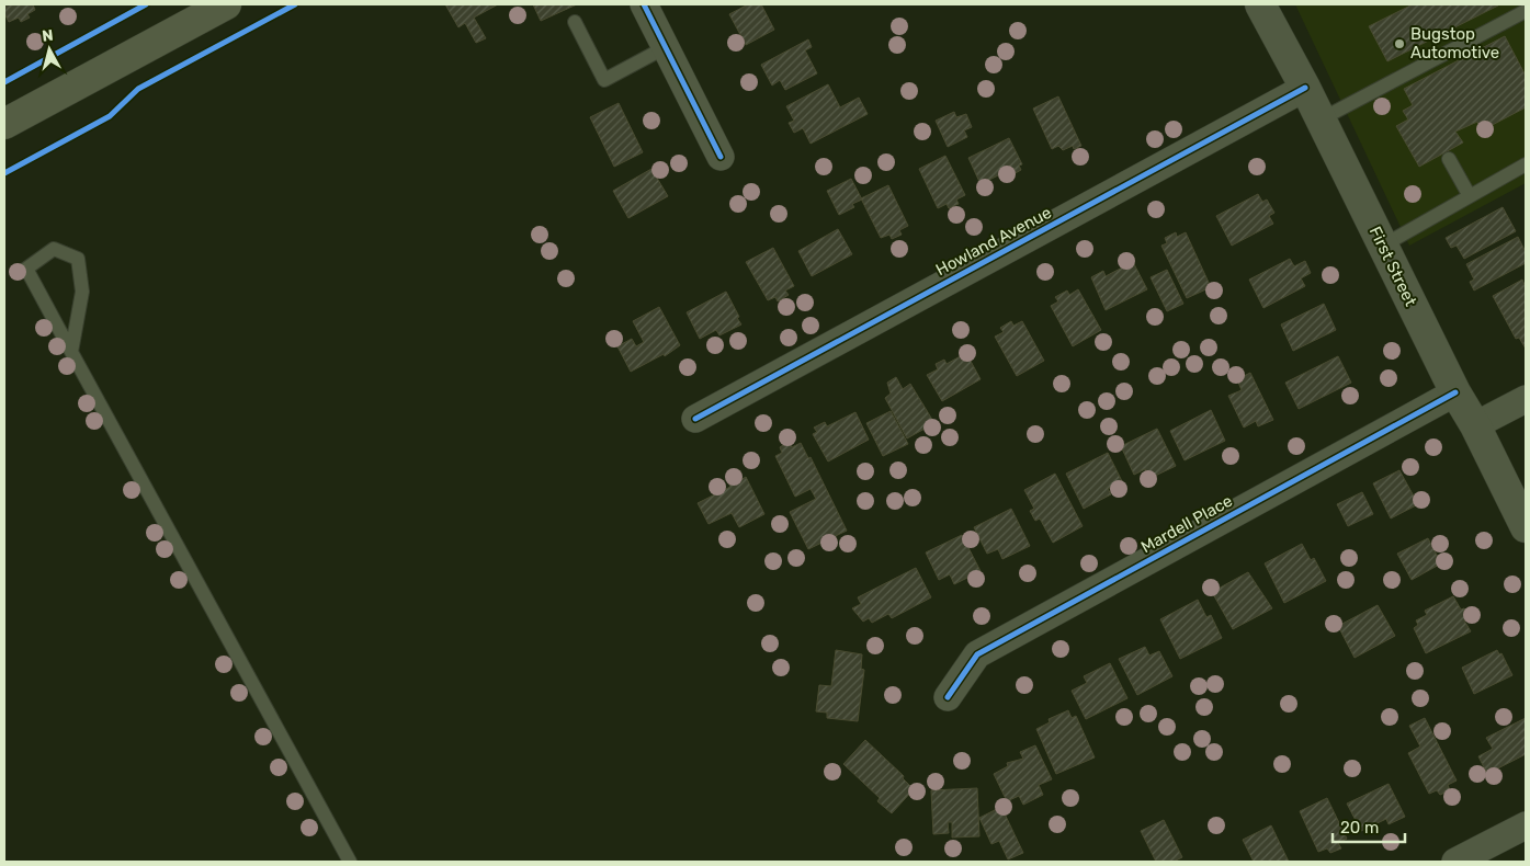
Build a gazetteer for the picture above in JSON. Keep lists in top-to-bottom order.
{
  "streets": {
    "street": ["Howland Avenue", "First Street", "Mardell Place"]
  },
  "crossings": [
    ["Howland Avenue", "First Street"],
    ["First Street", "Mardell Place"]
  ],
  "places": ["Bugstop Automotive"],
  "scale_bar": "20 m",
  "north": "top"
}
